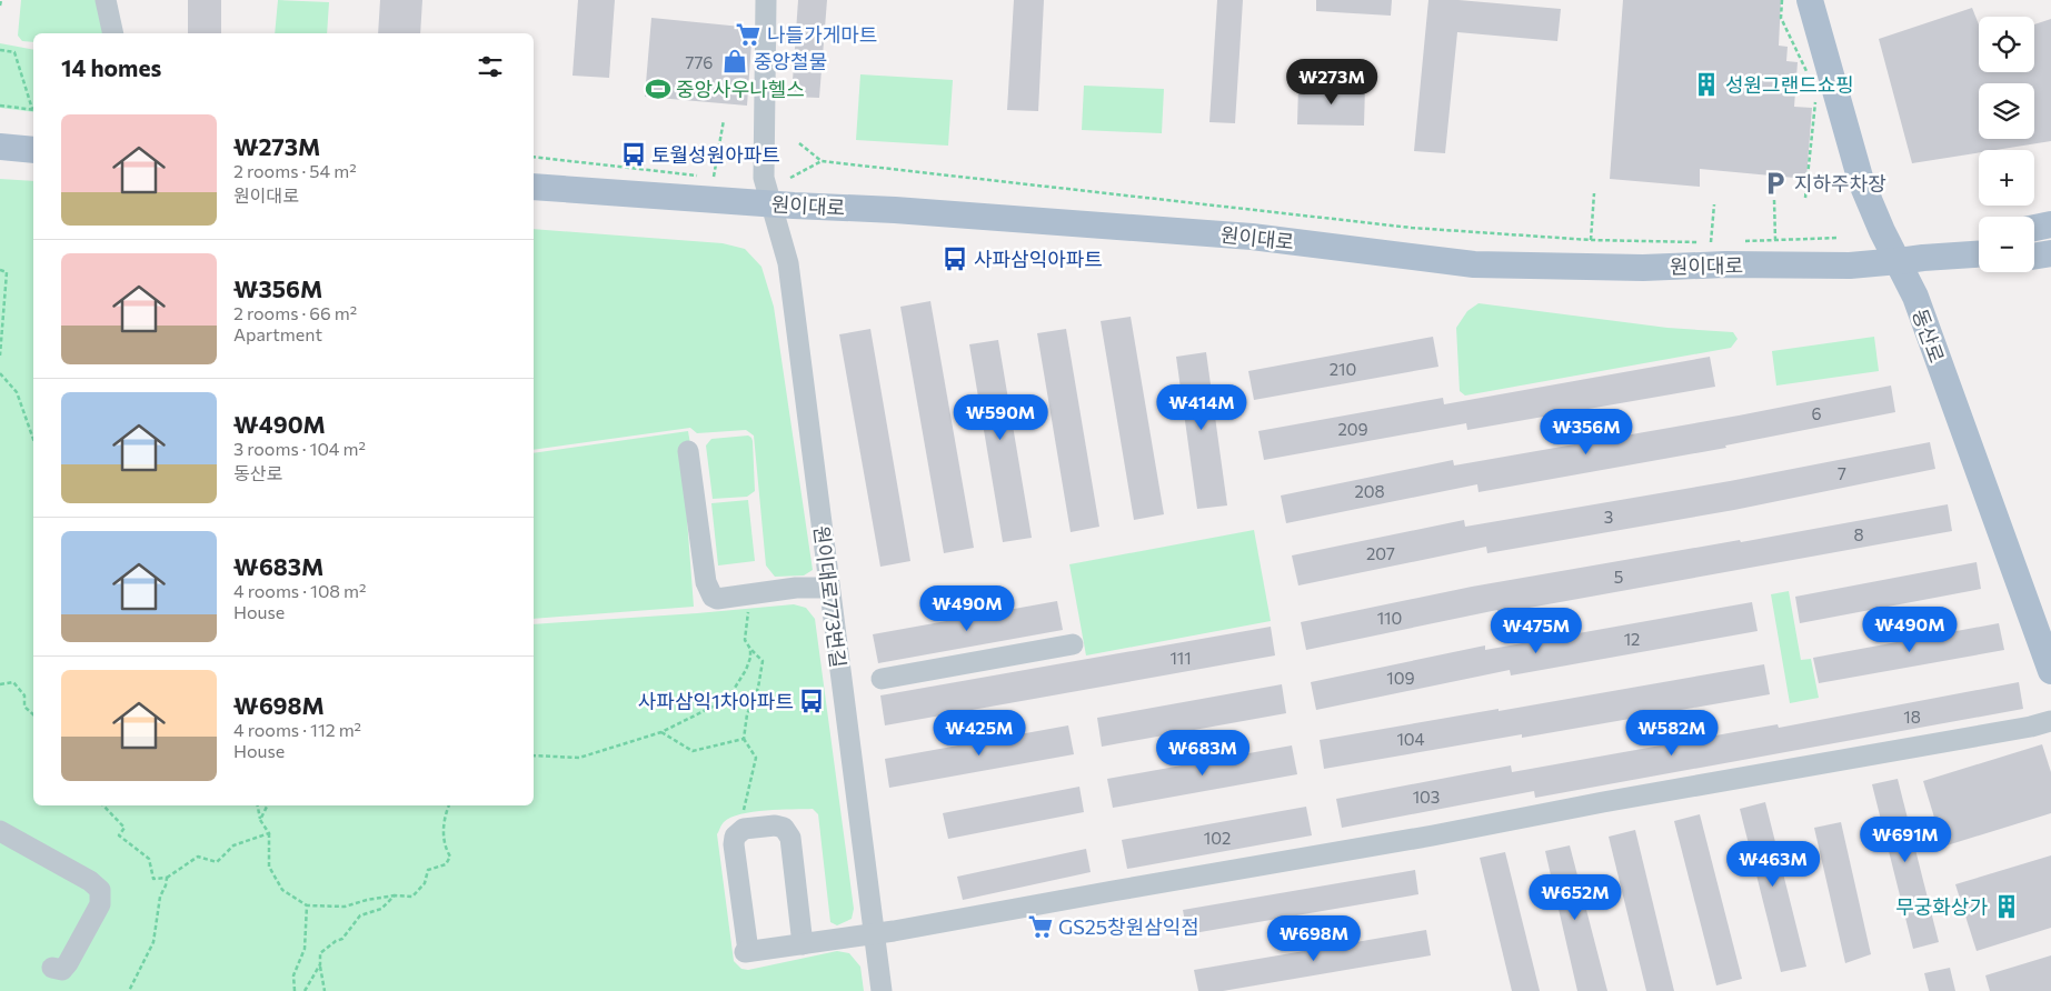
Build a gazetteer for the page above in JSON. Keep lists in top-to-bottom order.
{
  "streets": {
    "main road": ["원이대로", "동산로"],
    "street": ["원이대로773번길"]
  },
  "crossings": [
    ["원이대로", "동산로"],
    ["원이대로", "원이대로773번길"]
  ],
  "places": {
    "supermarket": ["나들가게마트", "GS25창원삼익점"],
    "shop": ["중앙철물"],
    "building": ["성원그랜드쇼핑", "무궁화상가"],
    "sports": ["중앙사우나헬스"],
    "bus stop": ["토월성원아파트", "사파삼익아파트", "사파삼익1차아파트"],
    "parking": ["지하주차장"]
  },
  "house_numbers": [
    "776",
    "210",
    "6",
    "209",
    "7",
    "208",
    "3",
    "8",
    "207",
    "5",
    "110",
    "12",
    "111",
    "109",
    "18",
    "104",
    "103",
    "102"
  ],
  "page": {
    "map_buttons": ["+", "−"],
    "heading": "14 homes",
    "price": [
      "₩273M",
      "₩414M",
      "₩590M",
      "₩356M",
      "₩490M",
      "₩490M",
      "₩475M",
      "₩425M",
      "₩582M",
      "₩683M",
      "₩691M",
      "₩463M",
      "₩652M",
      "₩698M"
    ],
    "list": [
      {
        "name": "₩273M",
        "note": "2 rooms · 54 m² · 원이대로"
      },
      {
        "name": "₩356M",
        "note": "2 rooms · 66 m² · Apartment"
      },
      {
        "name": "₩490M",
        "note": "3 rooms · 104 m² · 동산로"
      },
      {
        "name": "₩683M",
        "note": "4 rooms · 108 m² · House"
      },
      {
        "name": "₩698M",
        "note": "4 rooms · 112 m² · House"
      }
    ]
  }
}
